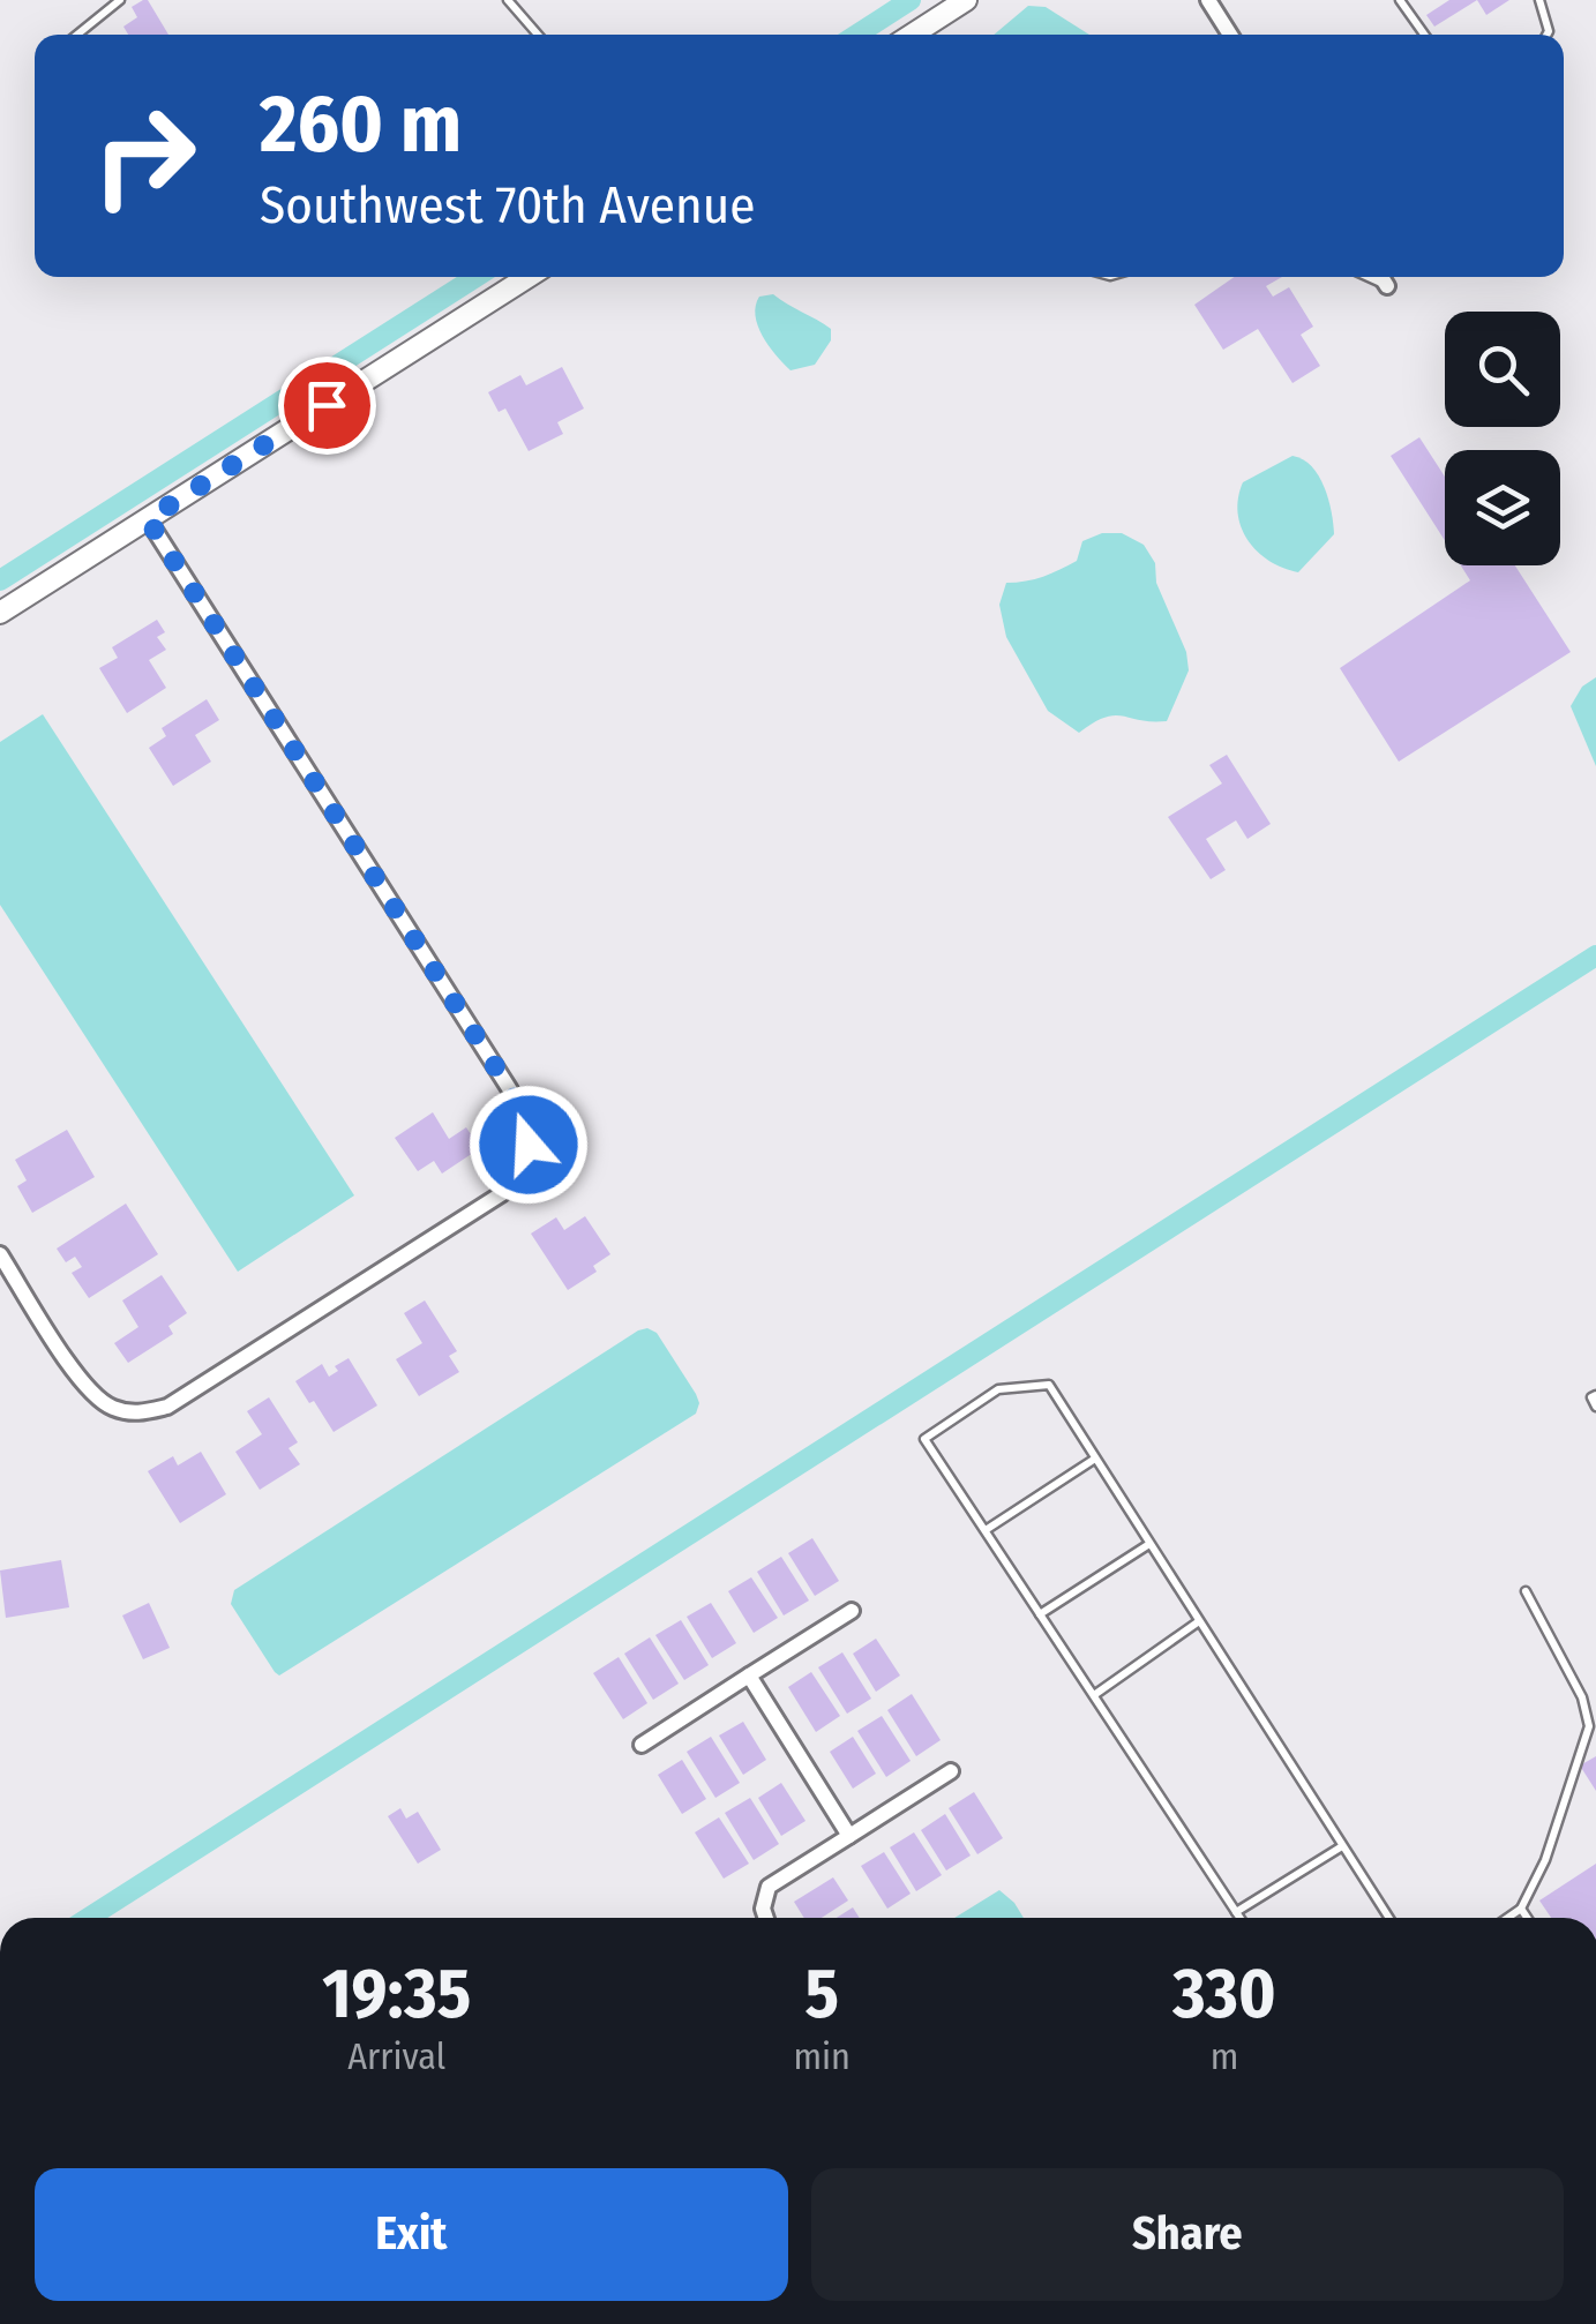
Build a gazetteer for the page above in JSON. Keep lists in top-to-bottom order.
{
  "page": {
    "turn": ["260 m", "Southwest 70th Avenue"],
    "eta": [
      "19:35",
      "Arrival",
      "5",
      "min",
      "330",
      "m"
    ],
    "buttons": ["Exit", "Share"]
  }
}
